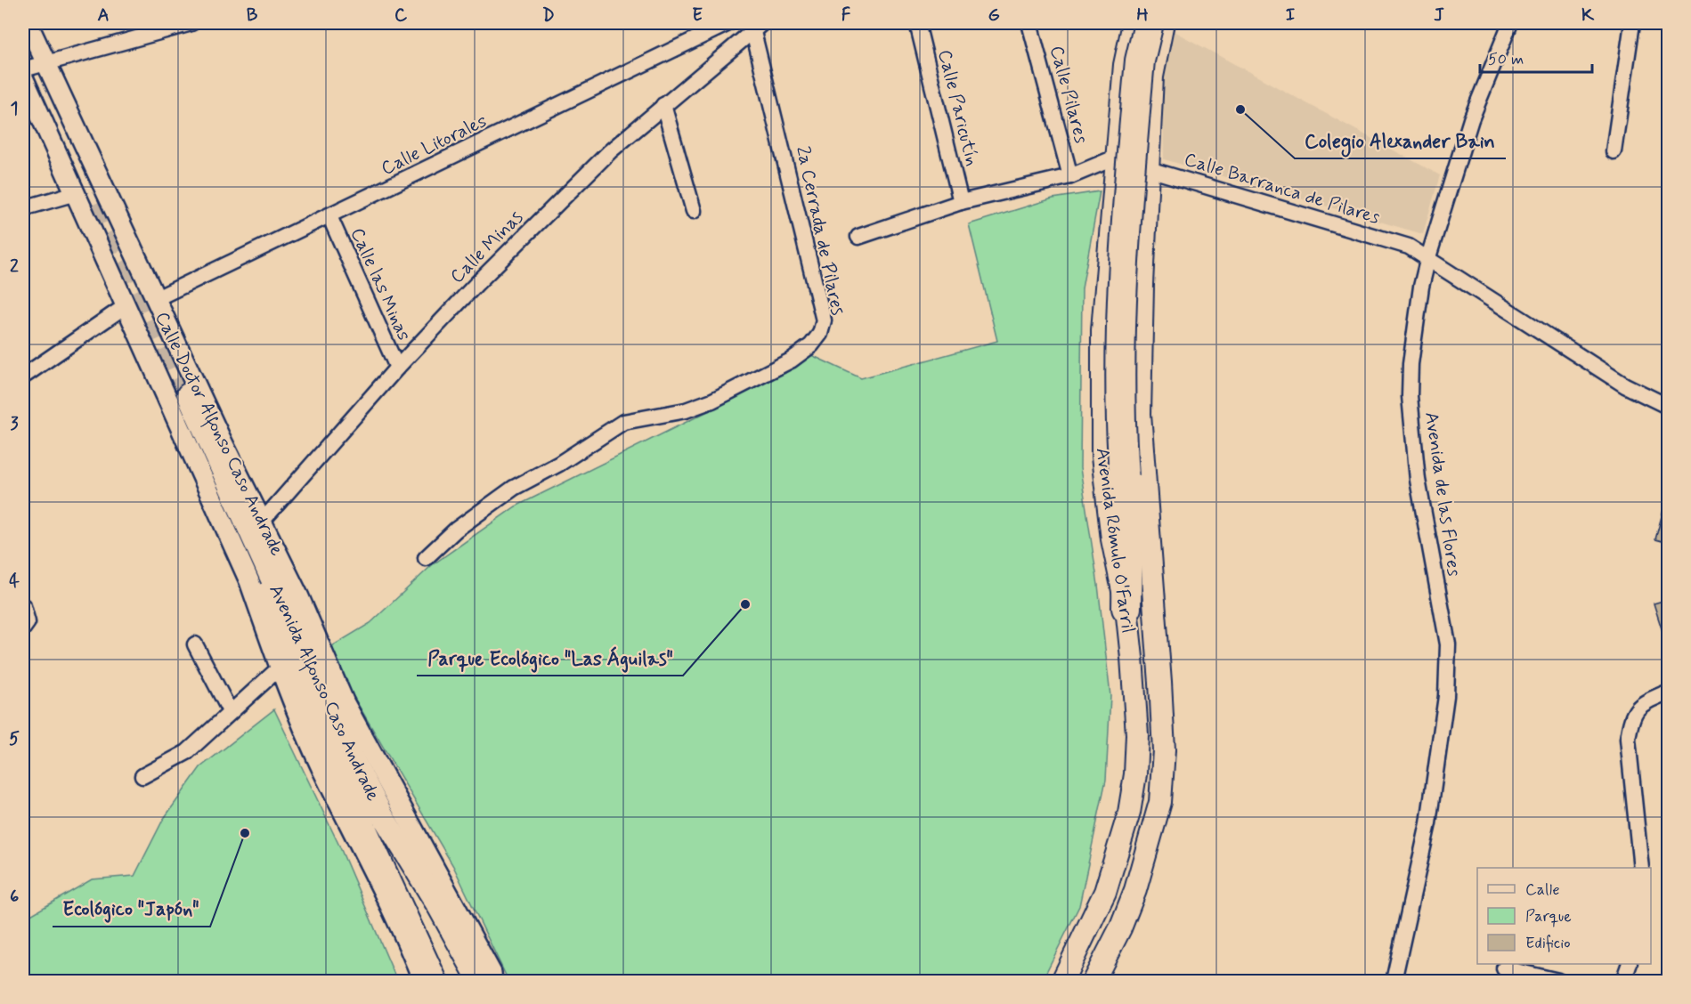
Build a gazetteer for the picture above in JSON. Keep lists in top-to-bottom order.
{
  "streets": {
    "main road": ["Avenida Rómulo O'Farril", "Avenida Alfonso Caso Andrade"],
    "street": [
      "Calle Pilares",
      "Calle Paricutín",
      "Calle Litorales",
      "Calle Barranca de Pilares",
      "2a Cerrada de Pilares",
      "Calle Minas",
      "Calle las Minas",
      "Calle Doctor Alfonso Caso Andrade",
      "Avenida de las Flores"
    ]
  },
  "crossings": [
    ["Calle Litorales", "Calle las Minas"],
    ["Calle Litorales", "Calle Doctor Alfonso Caso Andrade"],
    ["Calle Barranca de Pilares", "Avenida de las Flores"],
    ["Calle Barranca de Pilares", "Avenida Rómulo O'Farril"],
    ["2a Cerrada de Pilares", "Calle Minas"],
    ["Calle Minas", "Calle las Minas"],
    ["Calle Minas", "Calle Doctor Alfonso Caso Andrade"]
  ],
  "places": ["Colegio Alexander Bain", "Parque Ecológico \"Las Águilas\"", "Ecológico \"Japón\""],
  "legend": ["Calle", "Parque", "Edificio"],
  "scale_bar": "50 m",
  "grid": {
    "columns": [
      "A",
      "B",
      "C",
      "D",
      "E",
      "F",
      "G",
      "H",
      "I",
      "J",
      "K"
    ],
    "rows": [
      "1",
      "2",
      "3",
      "4",
      "5",
      "6"
    ]
  }
}
